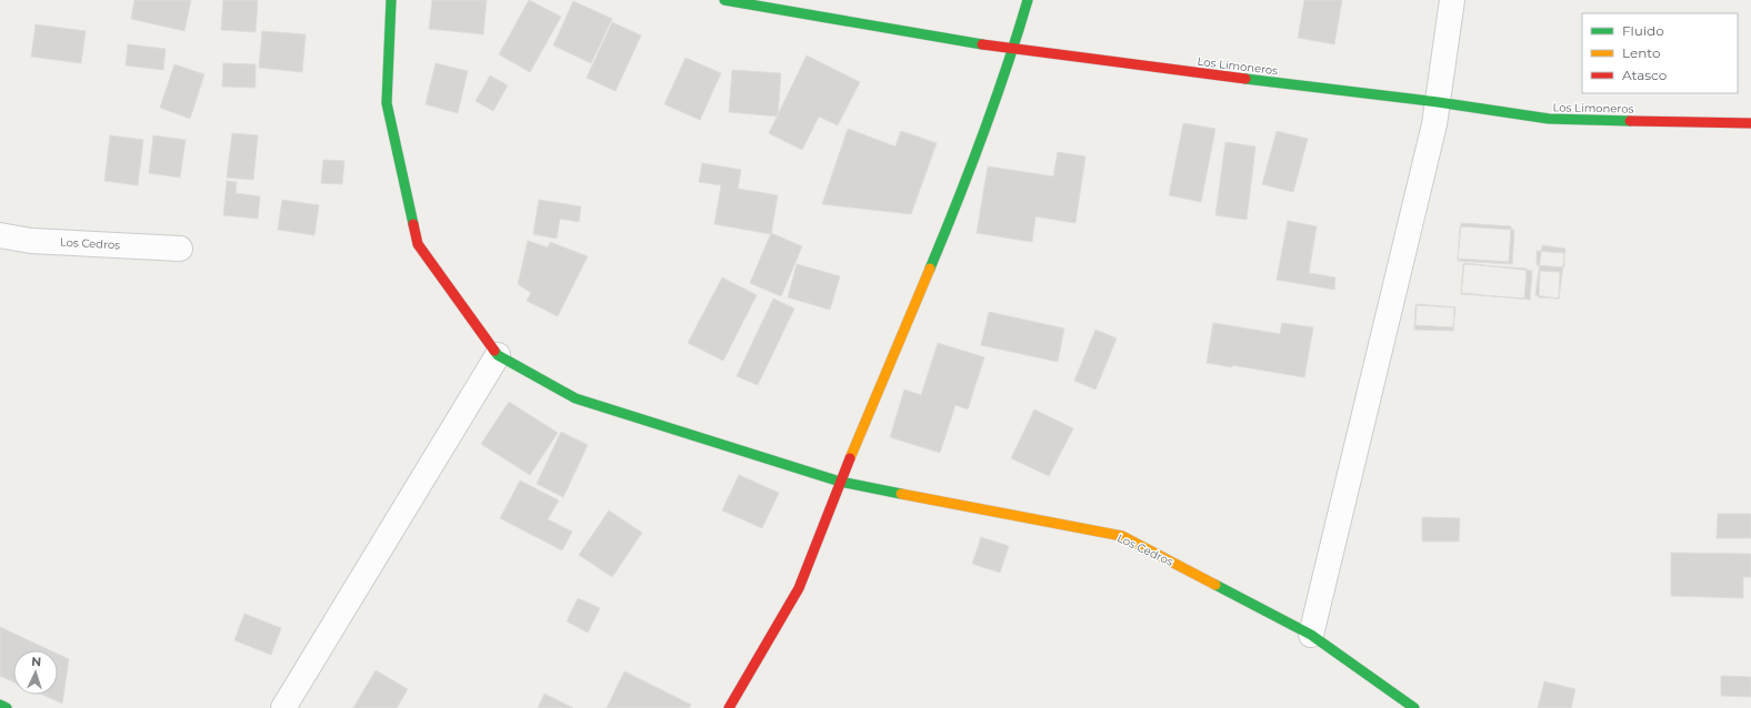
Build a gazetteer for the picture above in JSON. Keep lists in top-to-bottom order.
{
  "streets": {
    "street": ["Los Limoneros", "Los Cedros"]
  },
  "legend": ["Fluido", "Lento", "Atasco"],
  "north": "top"
}
